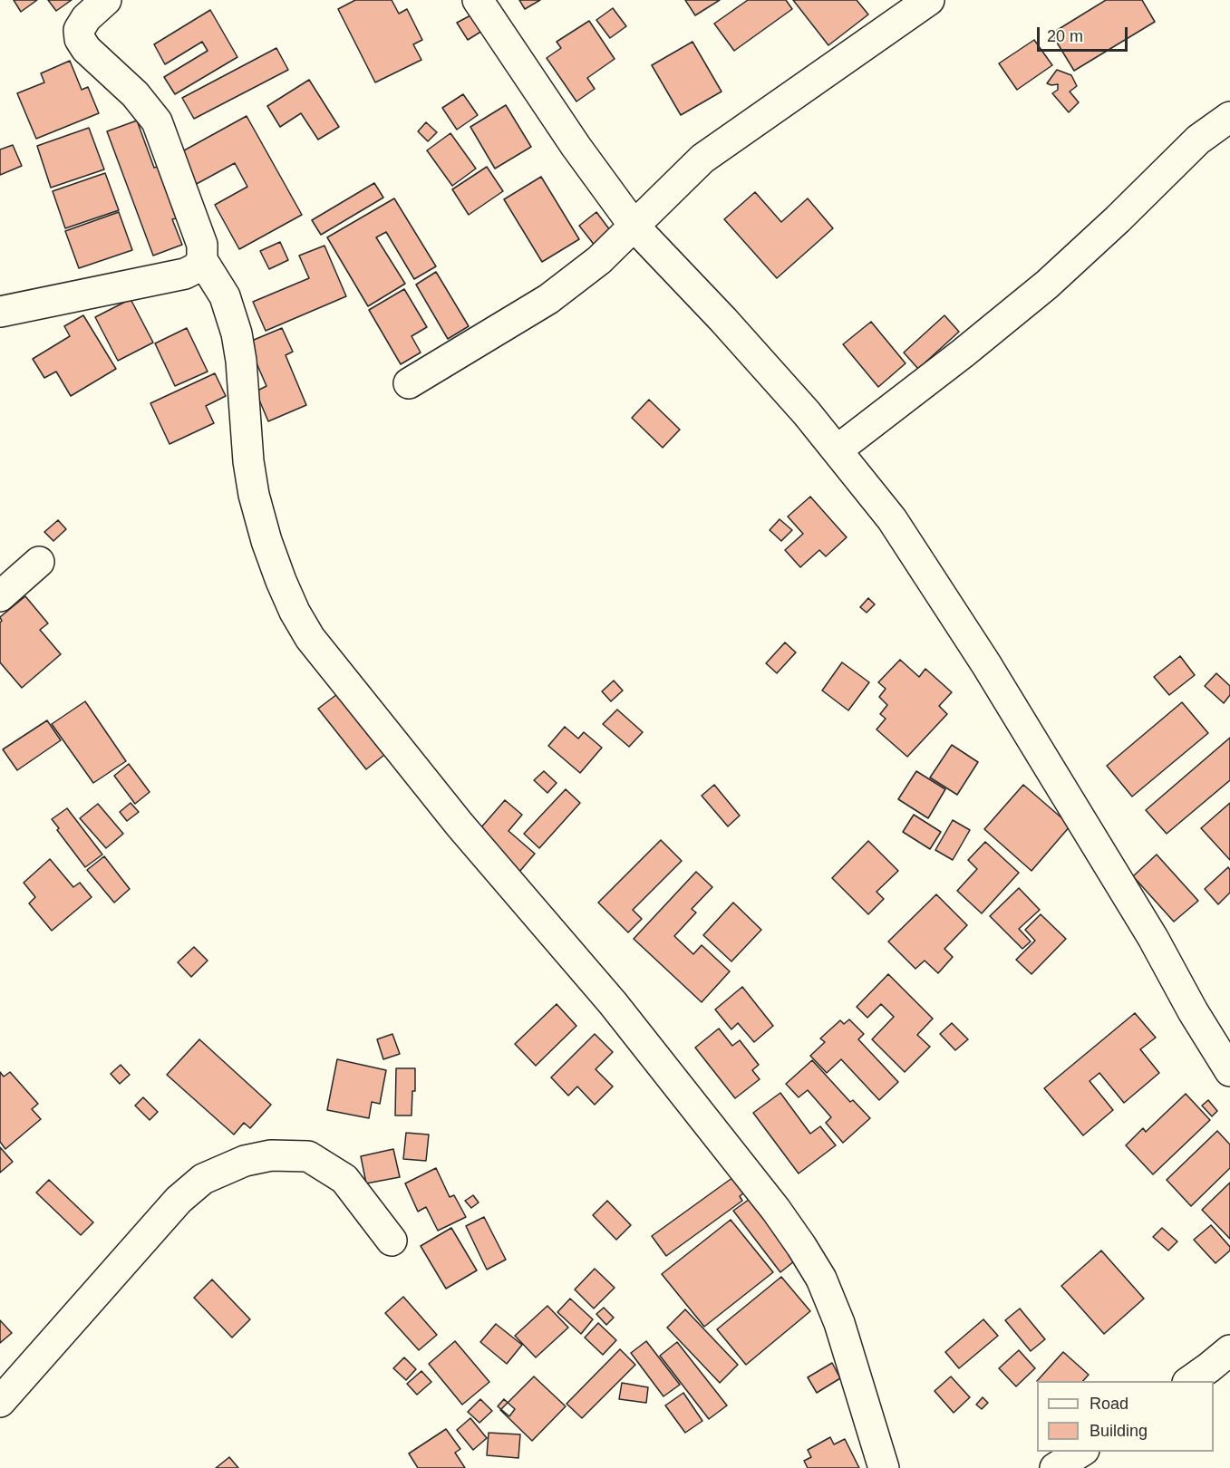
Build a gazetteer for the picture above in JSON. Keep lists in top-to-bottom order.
{
  "legend": ["Road", "Building"],
  "scale_bar": "20 m"
}
